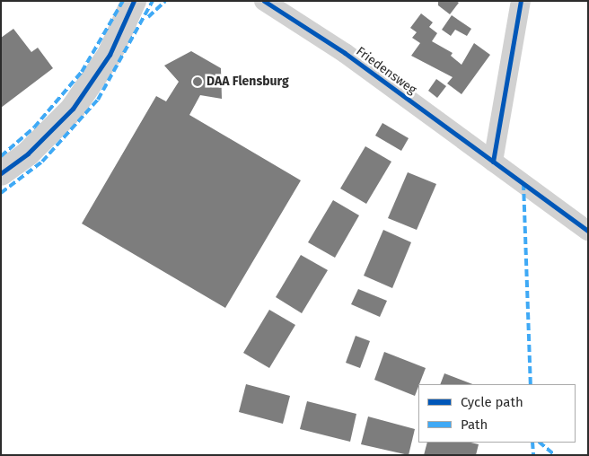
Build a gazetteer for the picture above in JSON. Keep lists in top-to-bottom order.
{
  "streets": {
    "street": ["Friedensweg"]
  },
  "places": ["DAA Flensburg"],
  "legend": ["Cycle path", "Path"]
}
